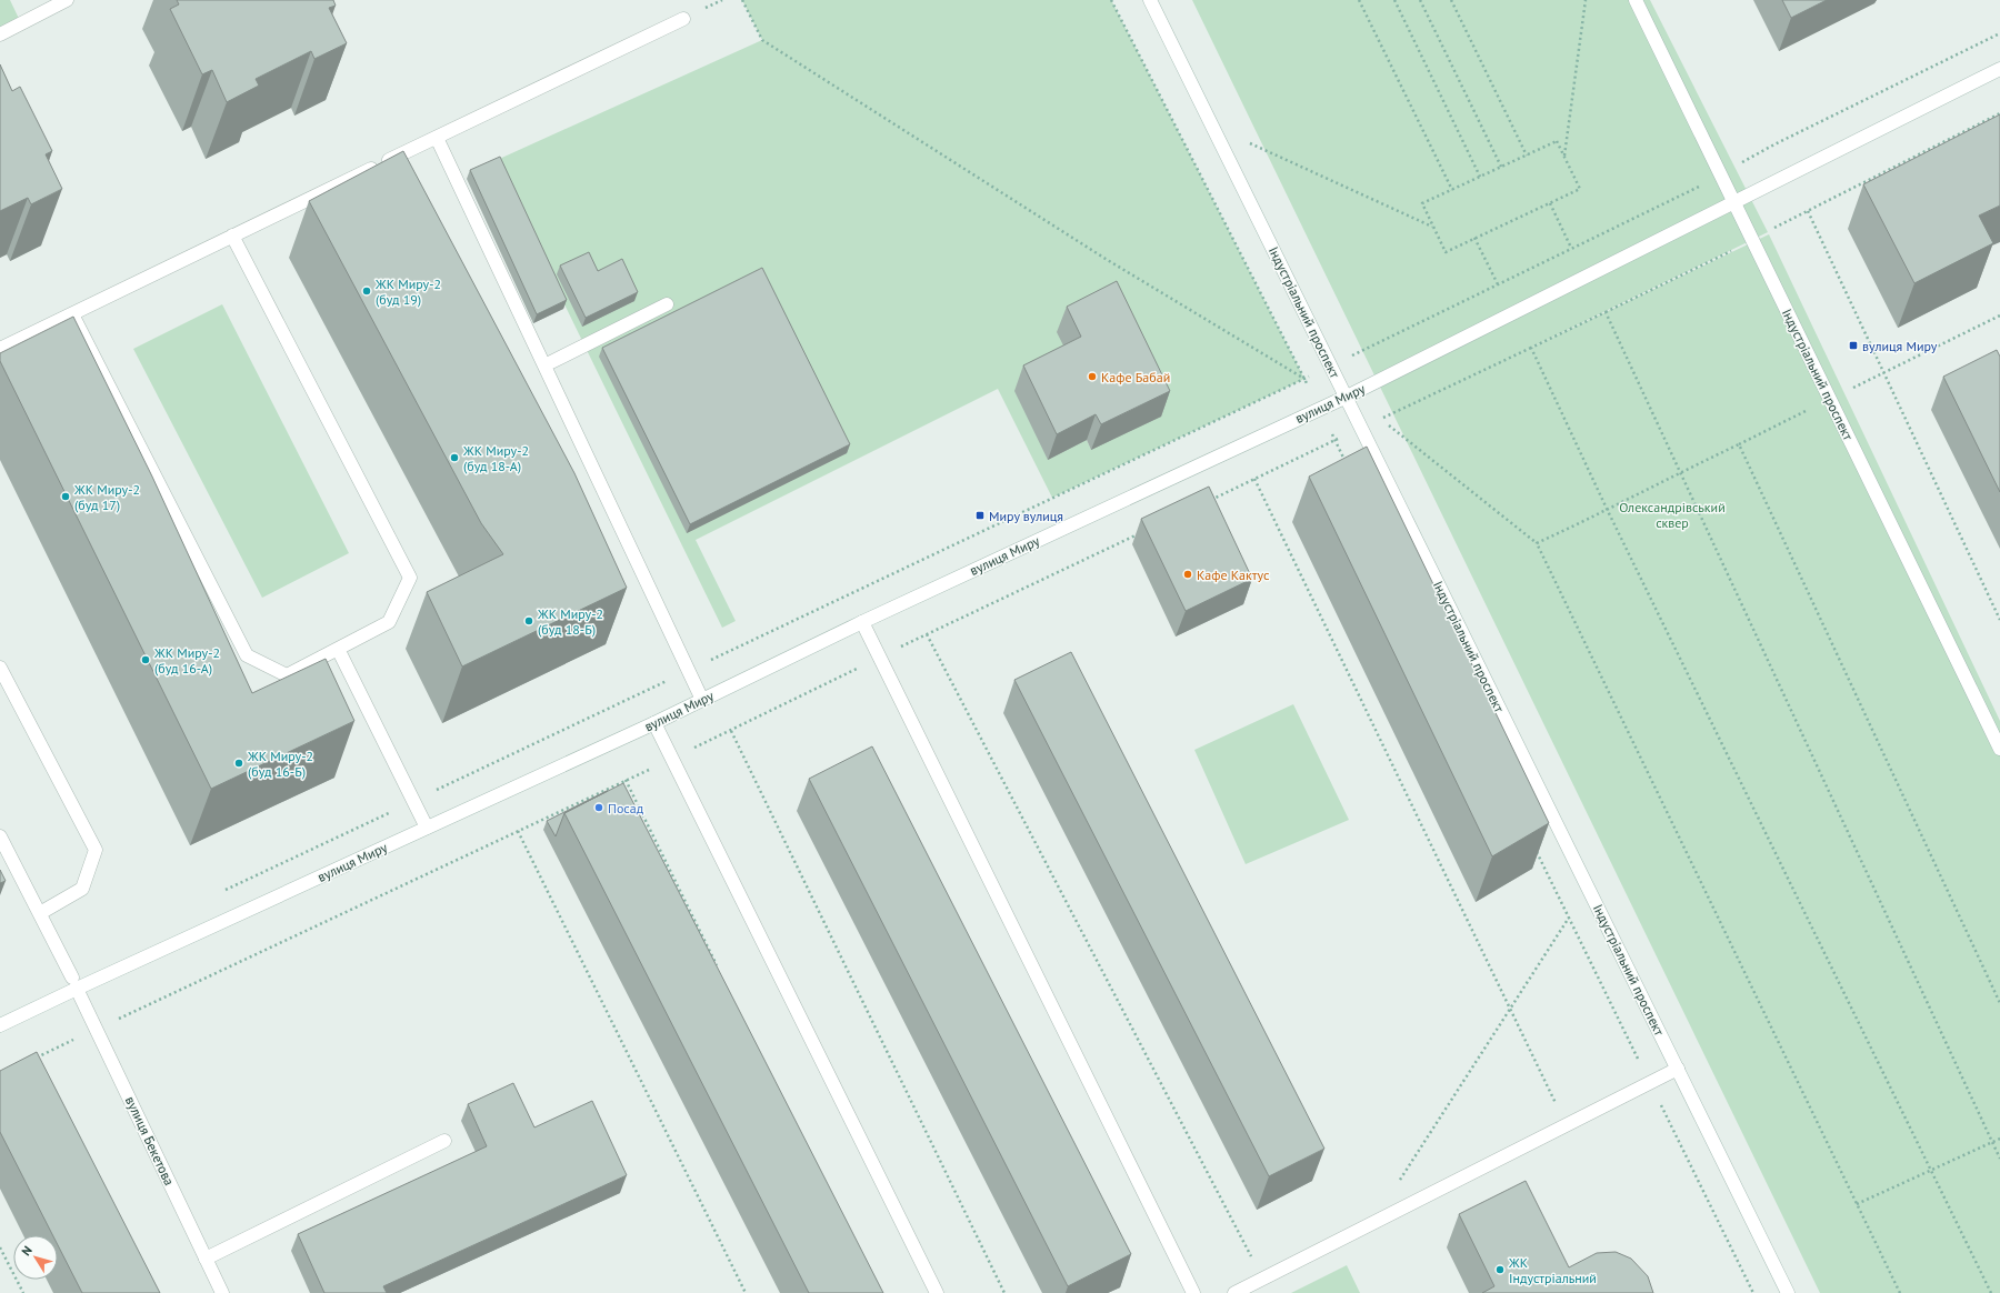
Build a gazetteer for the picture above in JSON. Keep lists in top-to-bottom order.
{
  "streets": {
    "street": ["Індустріальний проспект", "вулиця Миру", "вулиця Бекетова"]
  },
  "crossings": [
    ["Індустріальний проспект", "вулиця Миру"],
    ["вулиця Миру", "вулиця Бекетова"]
  ],
  "parks": ["Олександрівський сквер"],
  "places": {
    "other": [
      "ЖК Миру-2 (буд 19)",
      "Кафе Бабай",
      "ЖК Миру-2 (буд 18-А)",
      "ЖК Миру-2 (буд 17)",
      "Кафе Кактус",
      "ЖК Миру-2 (буд 18-Б)",
      "ЖК Миру-2 (буд 16-А)",
      "ЖК Миру-2 (буд 16-Б)",
      "Посад",
      "ЖК Індустріальний"
    ],
    "transit": ["вулиця Миру", "Миру вулиця"]
  },
  "north": "top left"
}
